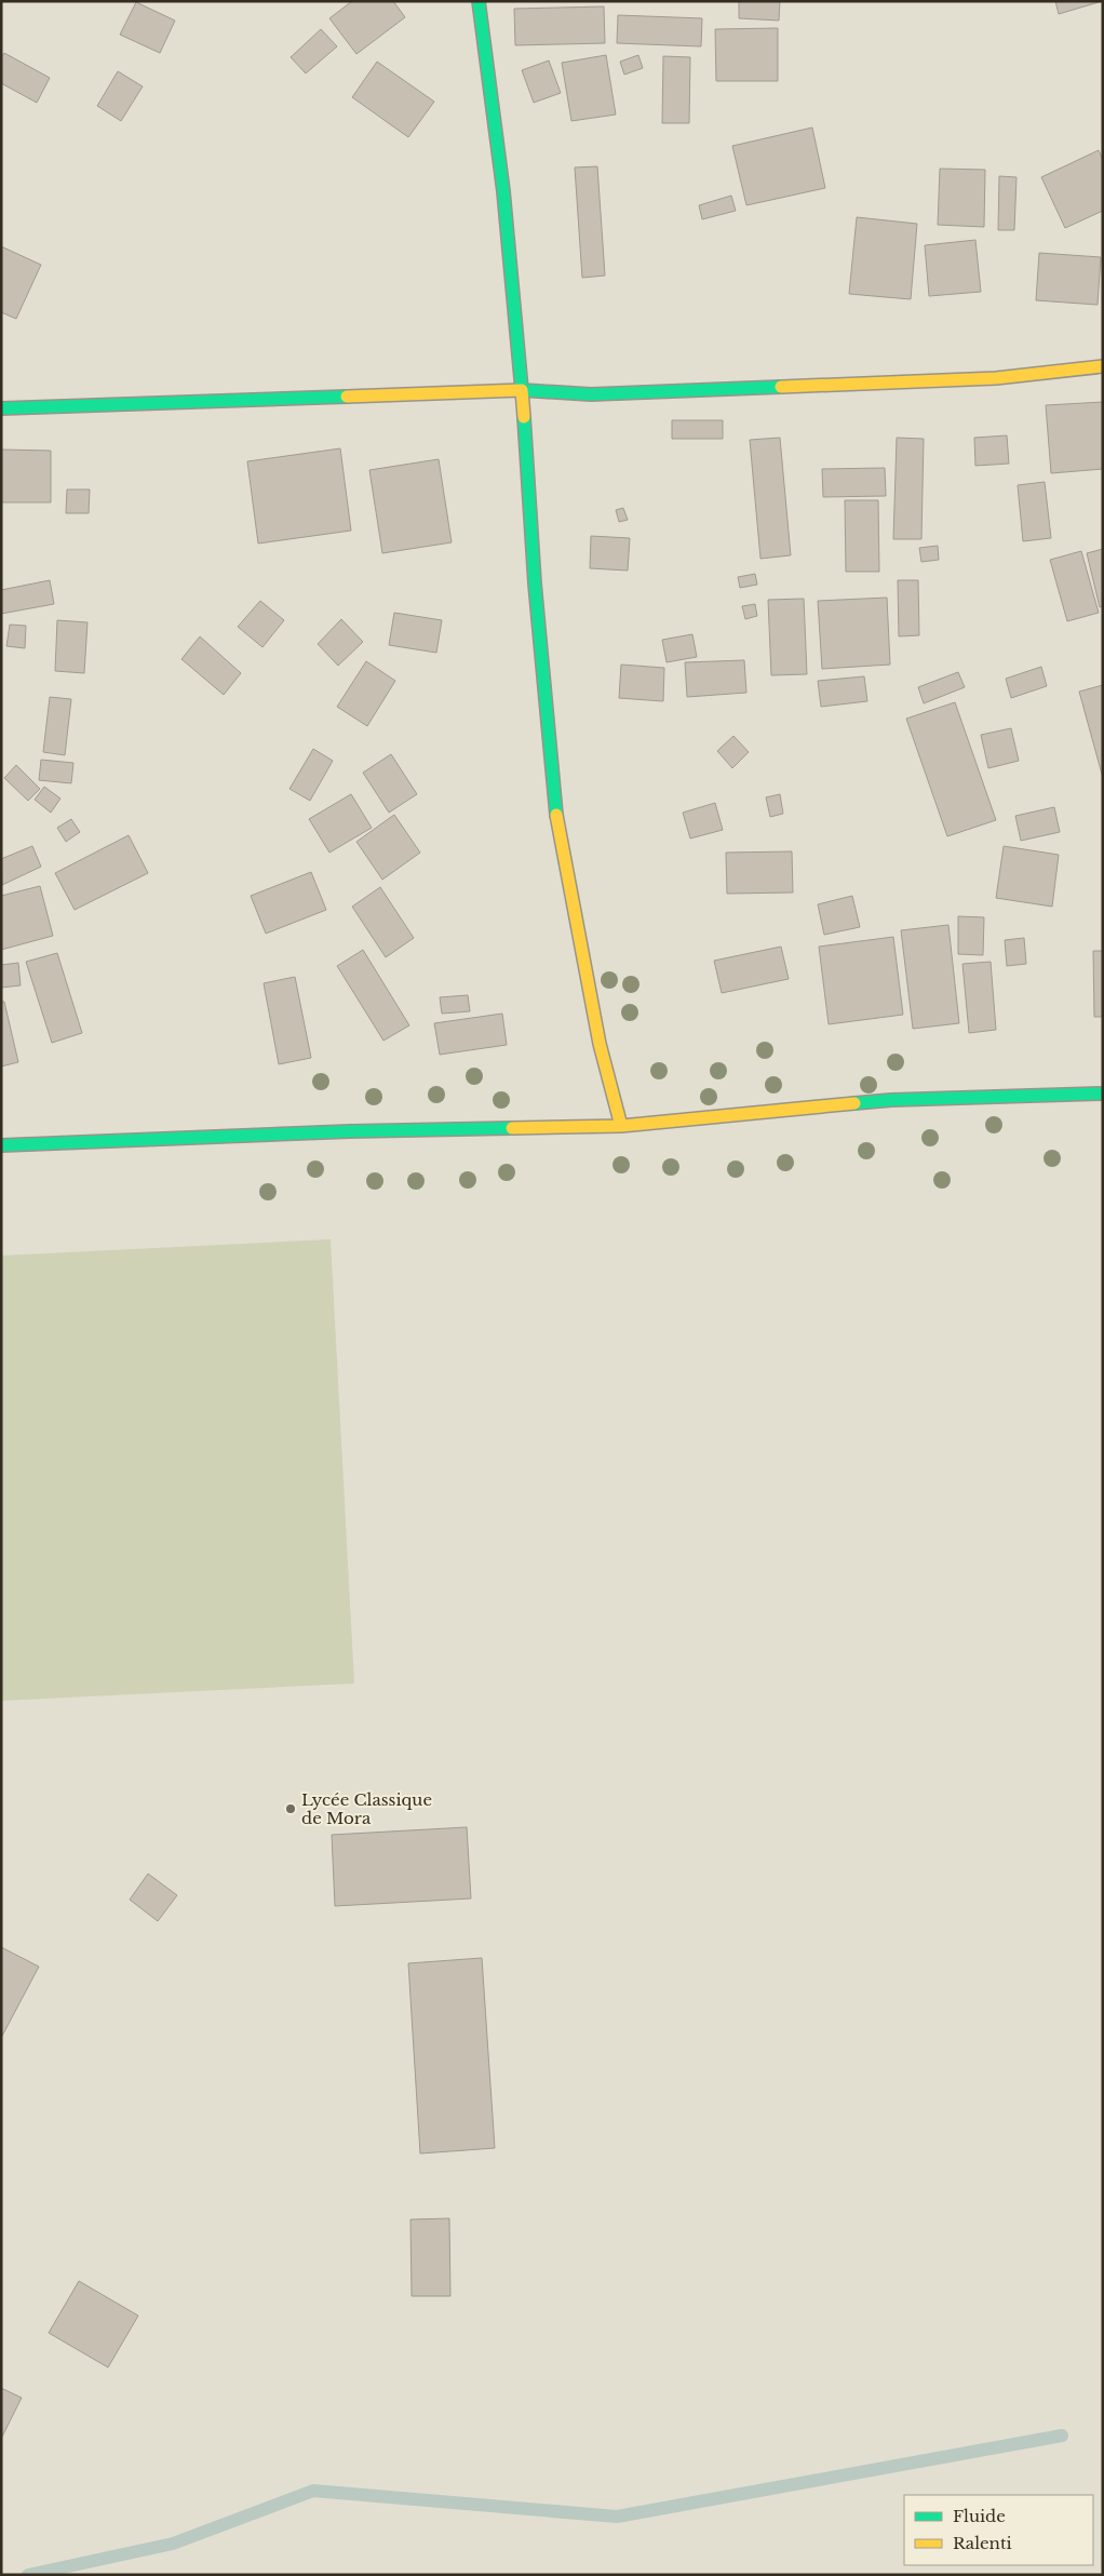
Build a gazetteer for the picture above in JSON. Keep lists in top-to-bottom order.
{
  "places": ["Lycée Classique de Mora"],
  "legend": ["Fluide", "Ralenti"]
}
